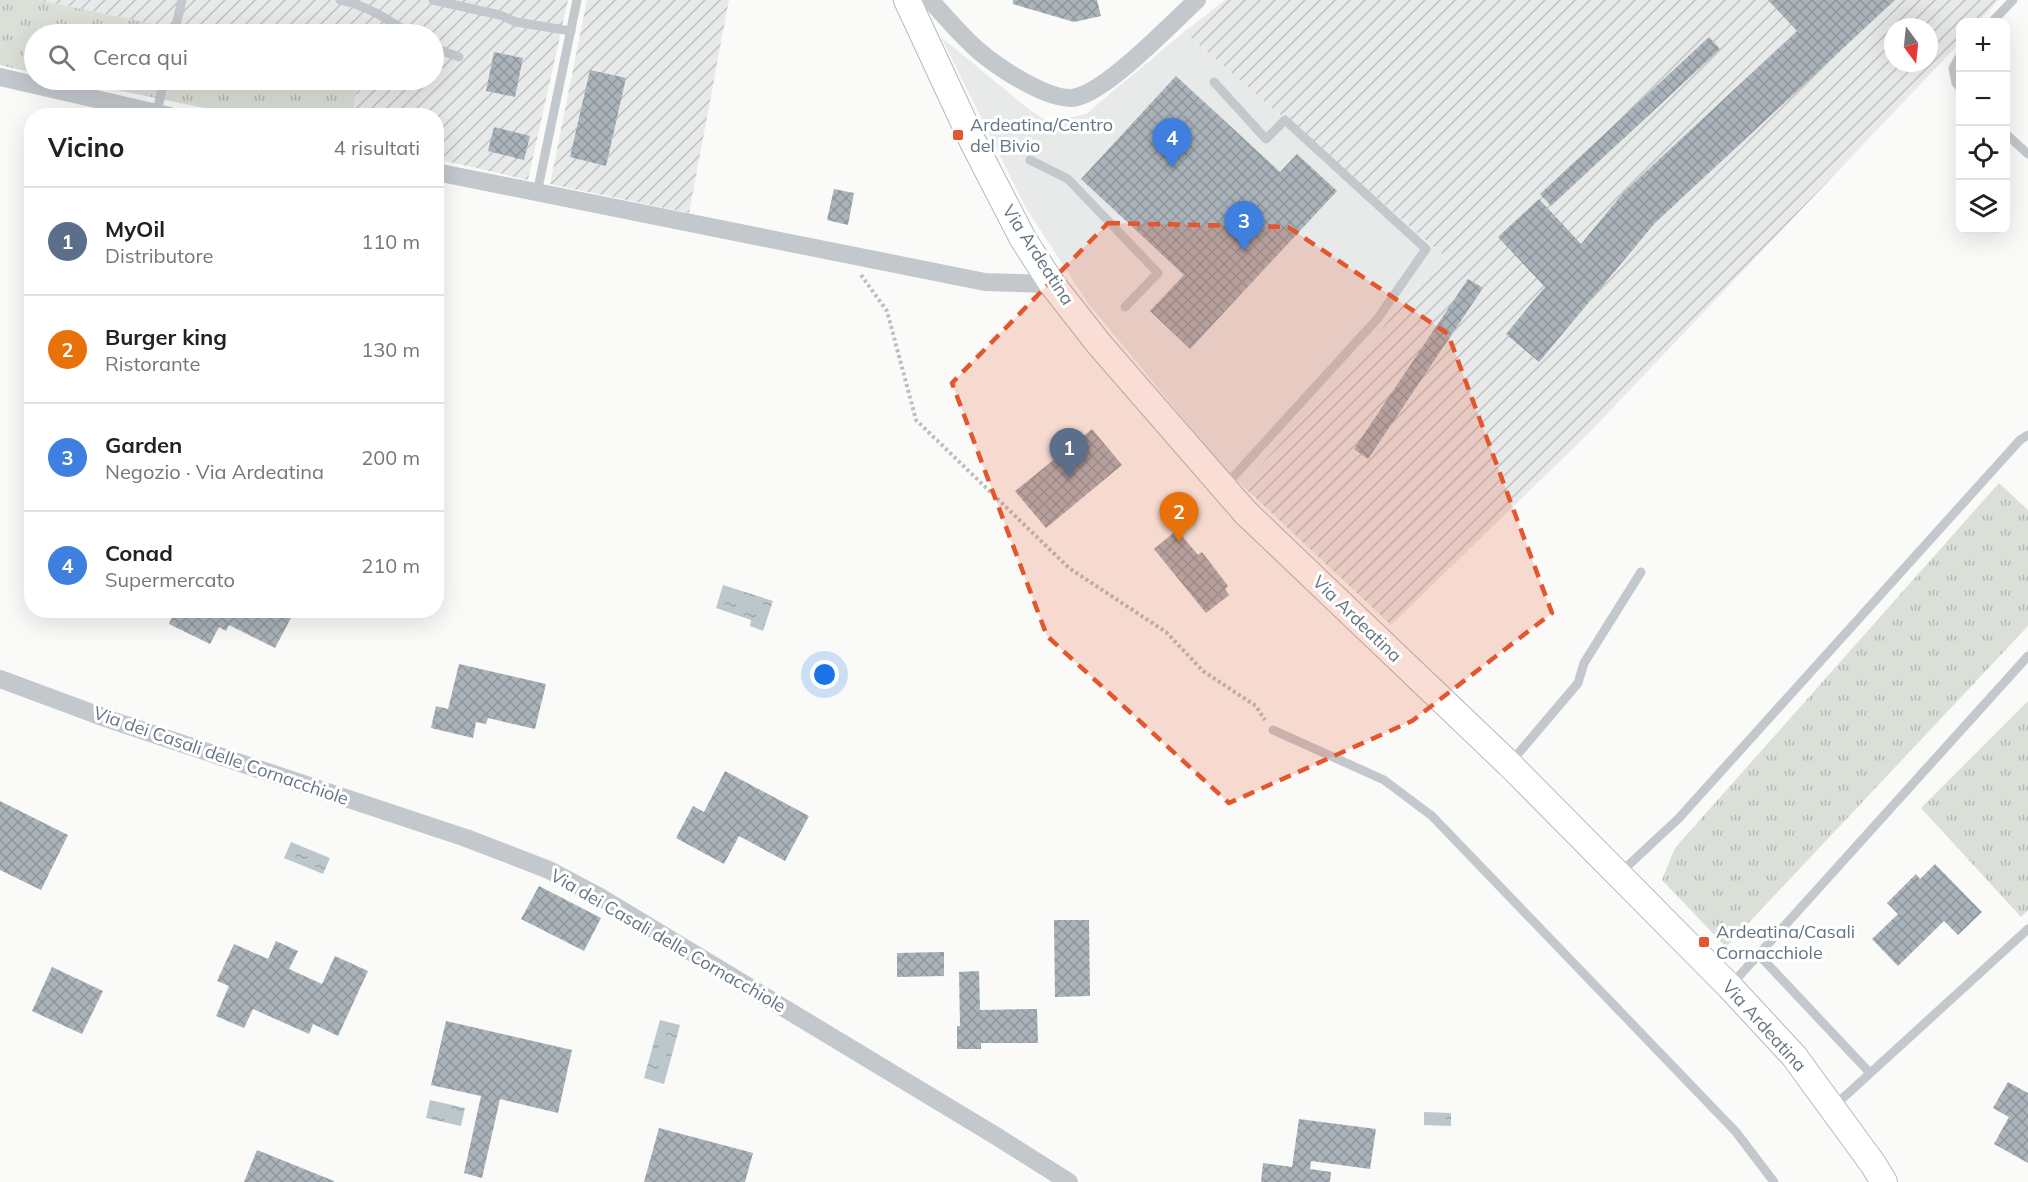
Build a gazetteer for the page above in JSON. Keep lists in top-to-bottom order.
{
  "streets": {
    "main road": ["Via Ardeatina"],
    "street": ["Via dei Casali delle Cornacchiole"]
  },
  "places": {
    "transit": ["Ardeatina/Centro del Bivio", "Ardeatina/Casali Cornacchiole"]
  },
  "north": "bottom",
  "page": {
    "map_buttons": ["+", "−"],
    "search": "Cerca qui",
    "heading": ["Vicino", "4 risultati"],
    "pins": [
      "4",
      "3",
      "1",
      "2"
    ],
    "list": [
      {
        "mark": "1",
        "name": "MyOil",
        "note": "Distributore",
        "value": "110 m"
      },
      {
        "mark": "2",
        "name": "Burger king",
        "note": "Ristorante",
        "value": "130 m"
      },
      {
        "mark": "3",
        "name": "Garden",
        "note": "Negozio · Via Ardeatina",
        "value": "200 m"
      },
      {
        "mark": "4",
        "name": "Conad",
        "note": "Supermercato",
        "value": "210 m"
      }
    ]
  }
}
